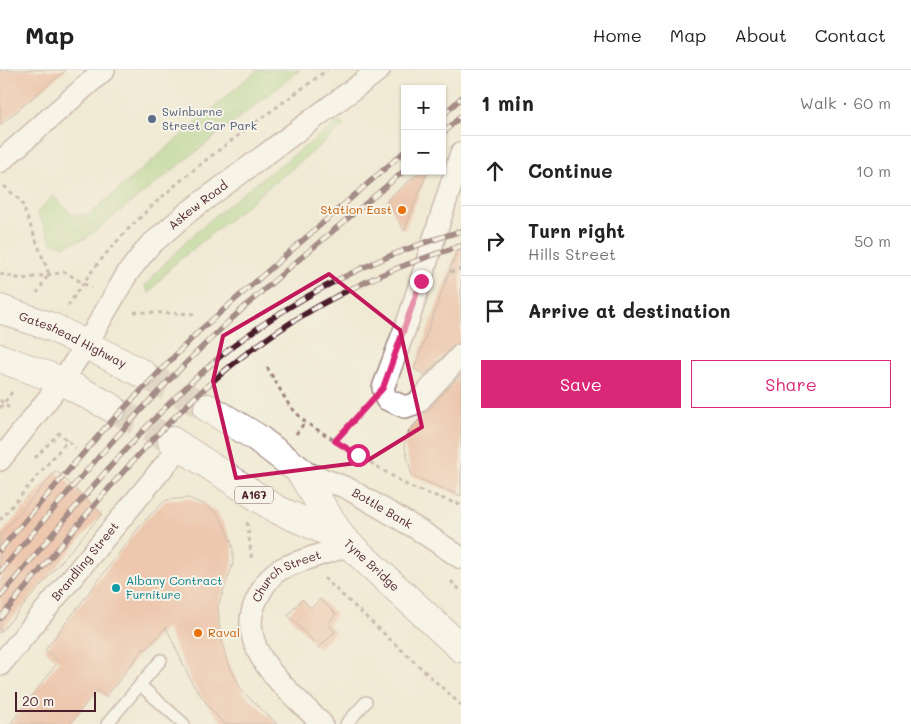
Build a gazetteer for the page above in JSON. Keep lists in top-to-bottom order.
{
  "streets": {
    "highway": ["Gateshead Highway", "A167", "Tyne Bridge"],
    "street": [
      "Askew Road",
      "Bottle Bank",
      "Brandling Street",
      "Church Street"
    ]
  },
  "crossings": [
    ["Askew Road", "Gateshead Highway"],
    ["A167", "Bottle Bank"],
    ["A167", "Brandling Street"],
    ["A167", "Tyne Bridge"],
    ["A167", "Church Street"],
    ["Bottle Bank", "Tyne Bridge"],
    ["Tyne Bridge", "Church Street"]
  ],
  "places": [
    "Swinburne Street Car Park",
    "Station East",
    "Albany Contract Furniture",
    "Raval"
  ],
  "scale_bar": "20 m",
  "page": {
    "header": "Map",
    "nav": [
      "Home",
      "Map",
      "About",
      "Contact"
    ],
    "heading": ["1 min", "Walk · 60 m"],
    "map_buttons": ["+", "−"],
    "list": [
      ["Continue", "10 m"],
      ["Turn right", "Hills Street", "50 m"],
      "Arrive at destination"
    ],
    "buttons": ["Save", "Share"],
    "scale": "20 m"
  }
}
